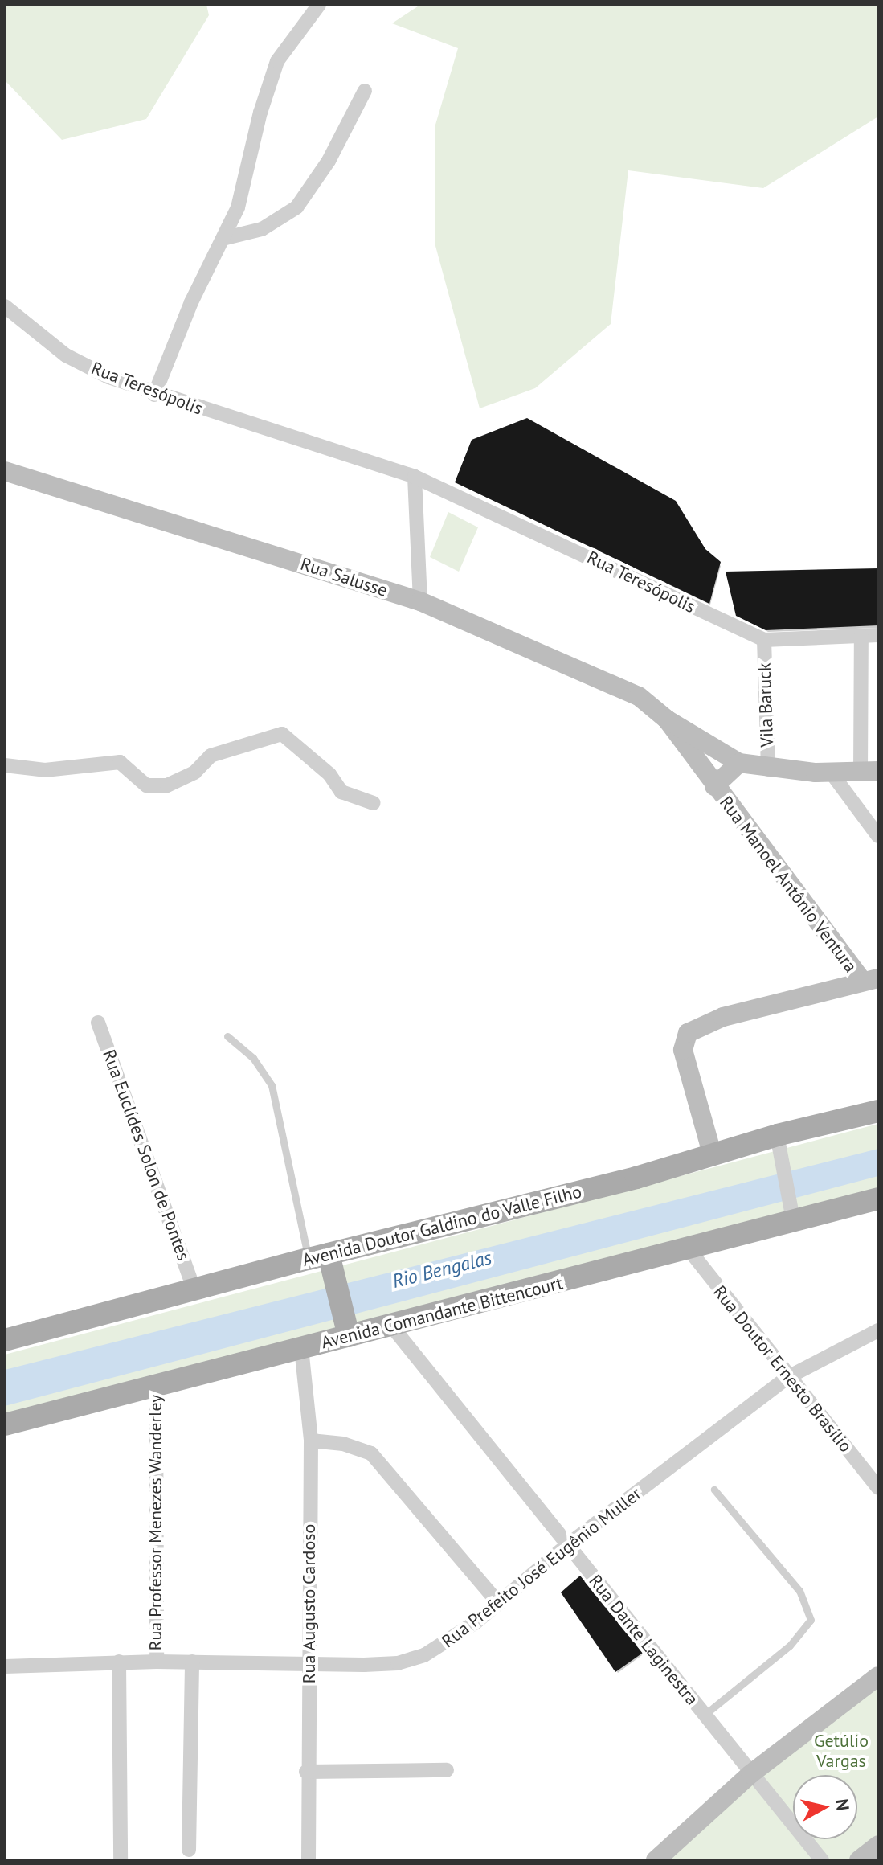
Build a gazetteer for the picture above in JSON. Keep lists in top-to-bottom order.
{
  "streets": {
    "main road": ["Avenida Doutor Galdino do Valle Filho", "Avenida Comandante Bittencourt"],
    "street": [
      "Rua Teresópolis",
      "Rua Salusse",
      "Vila Baruck",
      "Rua Manoel Antônio Ventura",
      "Rua Euclídes Solon de Pontes",
      "Rua Doutor Ernesto Brasílio",
      "Rua Professor Menezes Wanderley",
      "Rua Prefeito José Eugênio Muller",
      "Rua Augusto Cardoso",
      "Rua Dante Laginestra"
    ]
  },
  "crossings": [
    ["Rua Teresópolis", "Vila Baruck"],
    ["Rua Salusse", "Rua Manoel Antônio Ventura"],
    ["Rua Euclídes Solon de Pontes", "Avenida Doutor Galdino do Valle Filho"],
    ["Avenida Comandante Bittencourt", "Rua Doutor Ernesto Brasílio"],
    ["Avenida Comandante Bittencourt", "Rua Professor Menezes Wanderley"],
    ["Avenida Comandante Bittencourt", "Rua Augusto Cardoso"],
    ["Avenida Comandante Bittencourt", "Rua Dante Laginestra"],
    ["Rua Doutor Ernesto Brasílio", "Rua Prefeito José Eugênio Muller"],
    ["Rua Professor Menezes Wanderley", "Rua Prefeito José Eugênio Muller"],
    ["Rua Prefeito José Eugênio Muller", "Rua Augusto Cardoso"],
    ["Rua Prefeito José Eugênio Muller", "Rua Dante Laginestra"]
  ],
  "water": ["Rio Bengalas"],
  "parks": ["Getúlio Vargas"],
  "north": "right"
}
